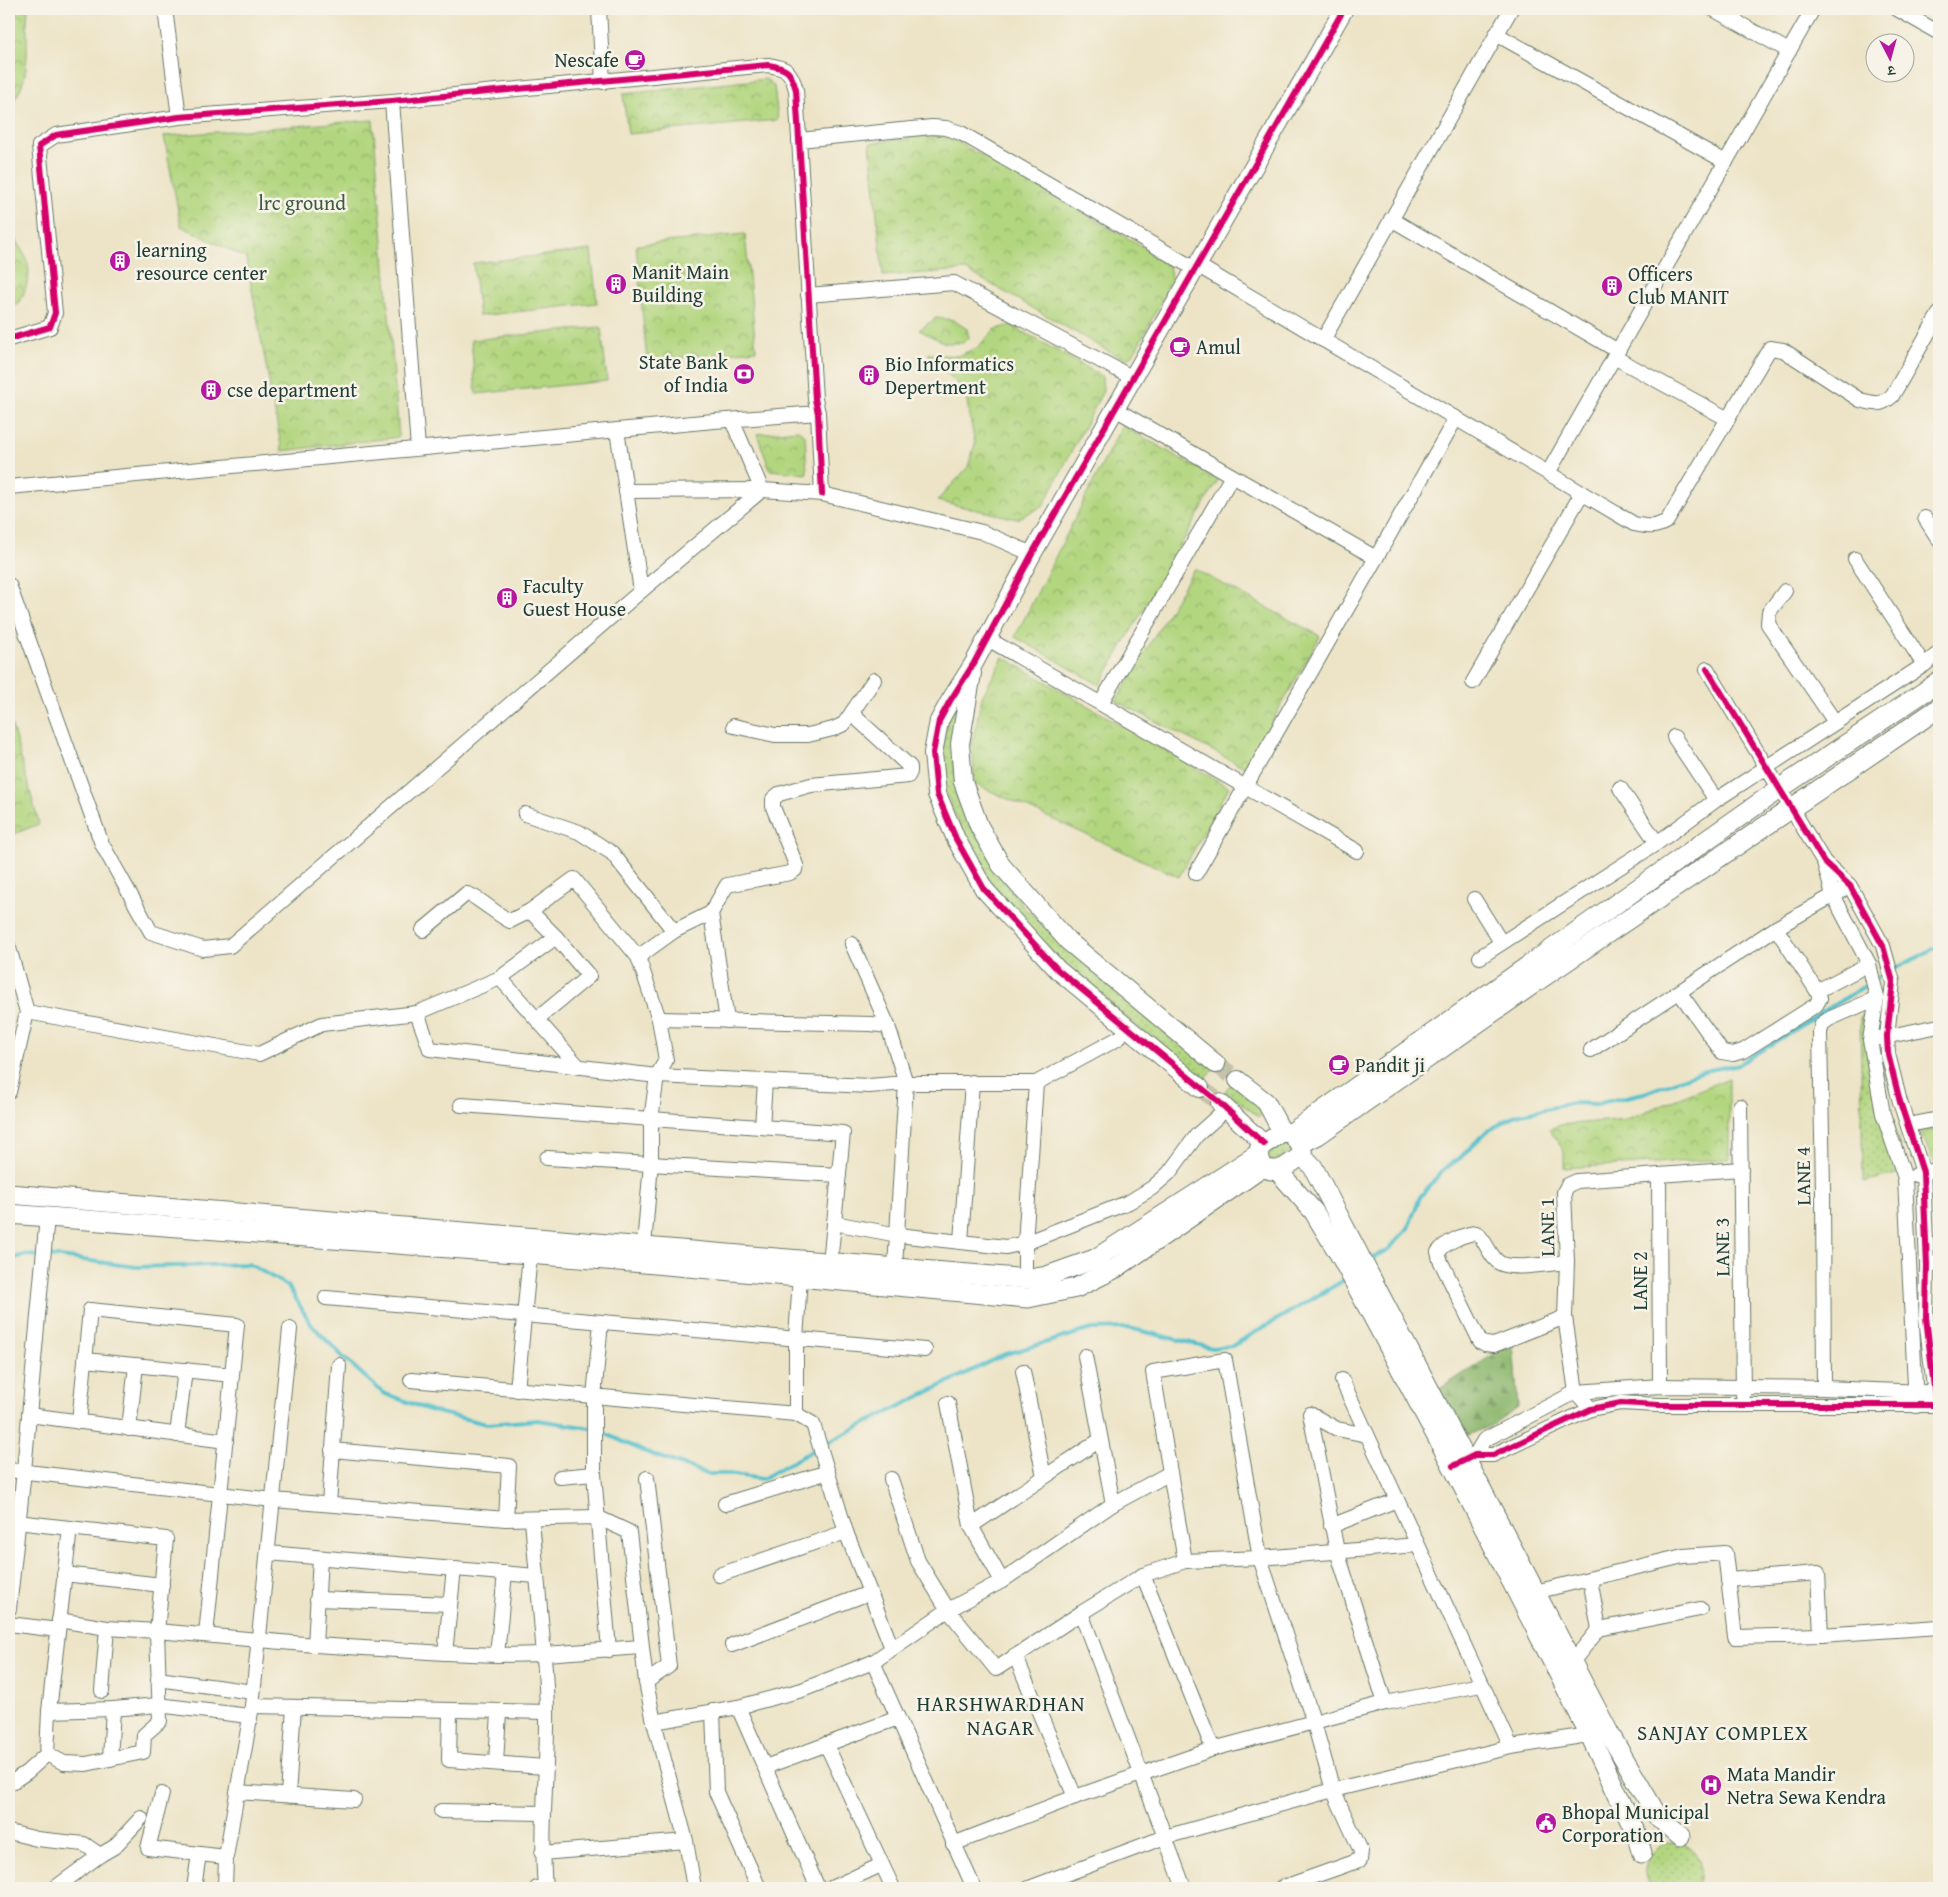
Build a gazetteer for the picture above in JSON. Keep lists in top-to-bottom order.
{
  "streets": {
    "street": [
      "LANE 4",
      "LANE 1",
      "LANE 3",
      "LANE 2"
    ]
  },
  "crossings": [
    ["LANE 1", "LANE 3"],
    ["LANE 1", "LANE 2"]
  ],
  "districts": ["HARSHWARDHAN NAGAR", "SANJAY COMPLEX"],
  "parks": ["lrc ground"],
  "places": {
    "cafe": ["Nescafe", "Amul", "Pandit ji"],
    "building": [
      "learning resource center",
      "Manit Main Building",
      "Officers Club MANIT",
      "Bio Informatics Depertment",
      "cse department",
      "Faculty Guest House"
    ],
    "bank": ["State Bank of India"],
    "hospital": ["Mata Mandir Netra Sewa Kendra"],
    "public building": ["Bhopal Municipal Corporation"]
  },
  "north": "bottom"
}
